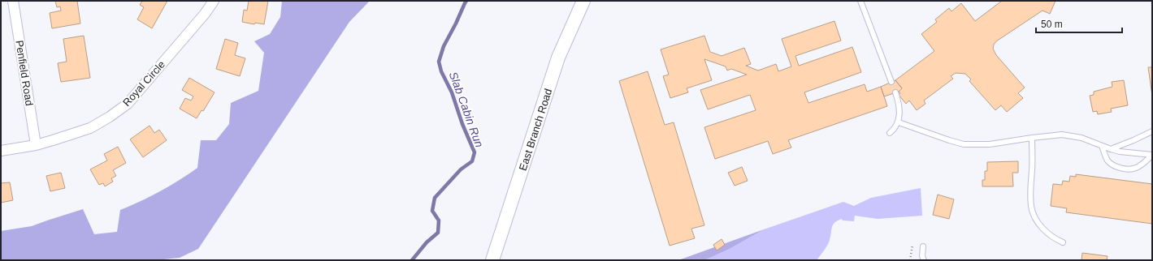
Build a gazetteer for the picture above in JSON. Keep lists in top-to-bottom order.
{
  "streets": {
    "main road": ["East Branch Road"],
    "street": ["Penfield Road", "Royal Circle"]
  },
  "crossings": [
    ["Penfield Road", "Royal Circle"]
  ],
  "water": ["Slab Cabin Run"],
  "scale_bar": "50 m"
}
